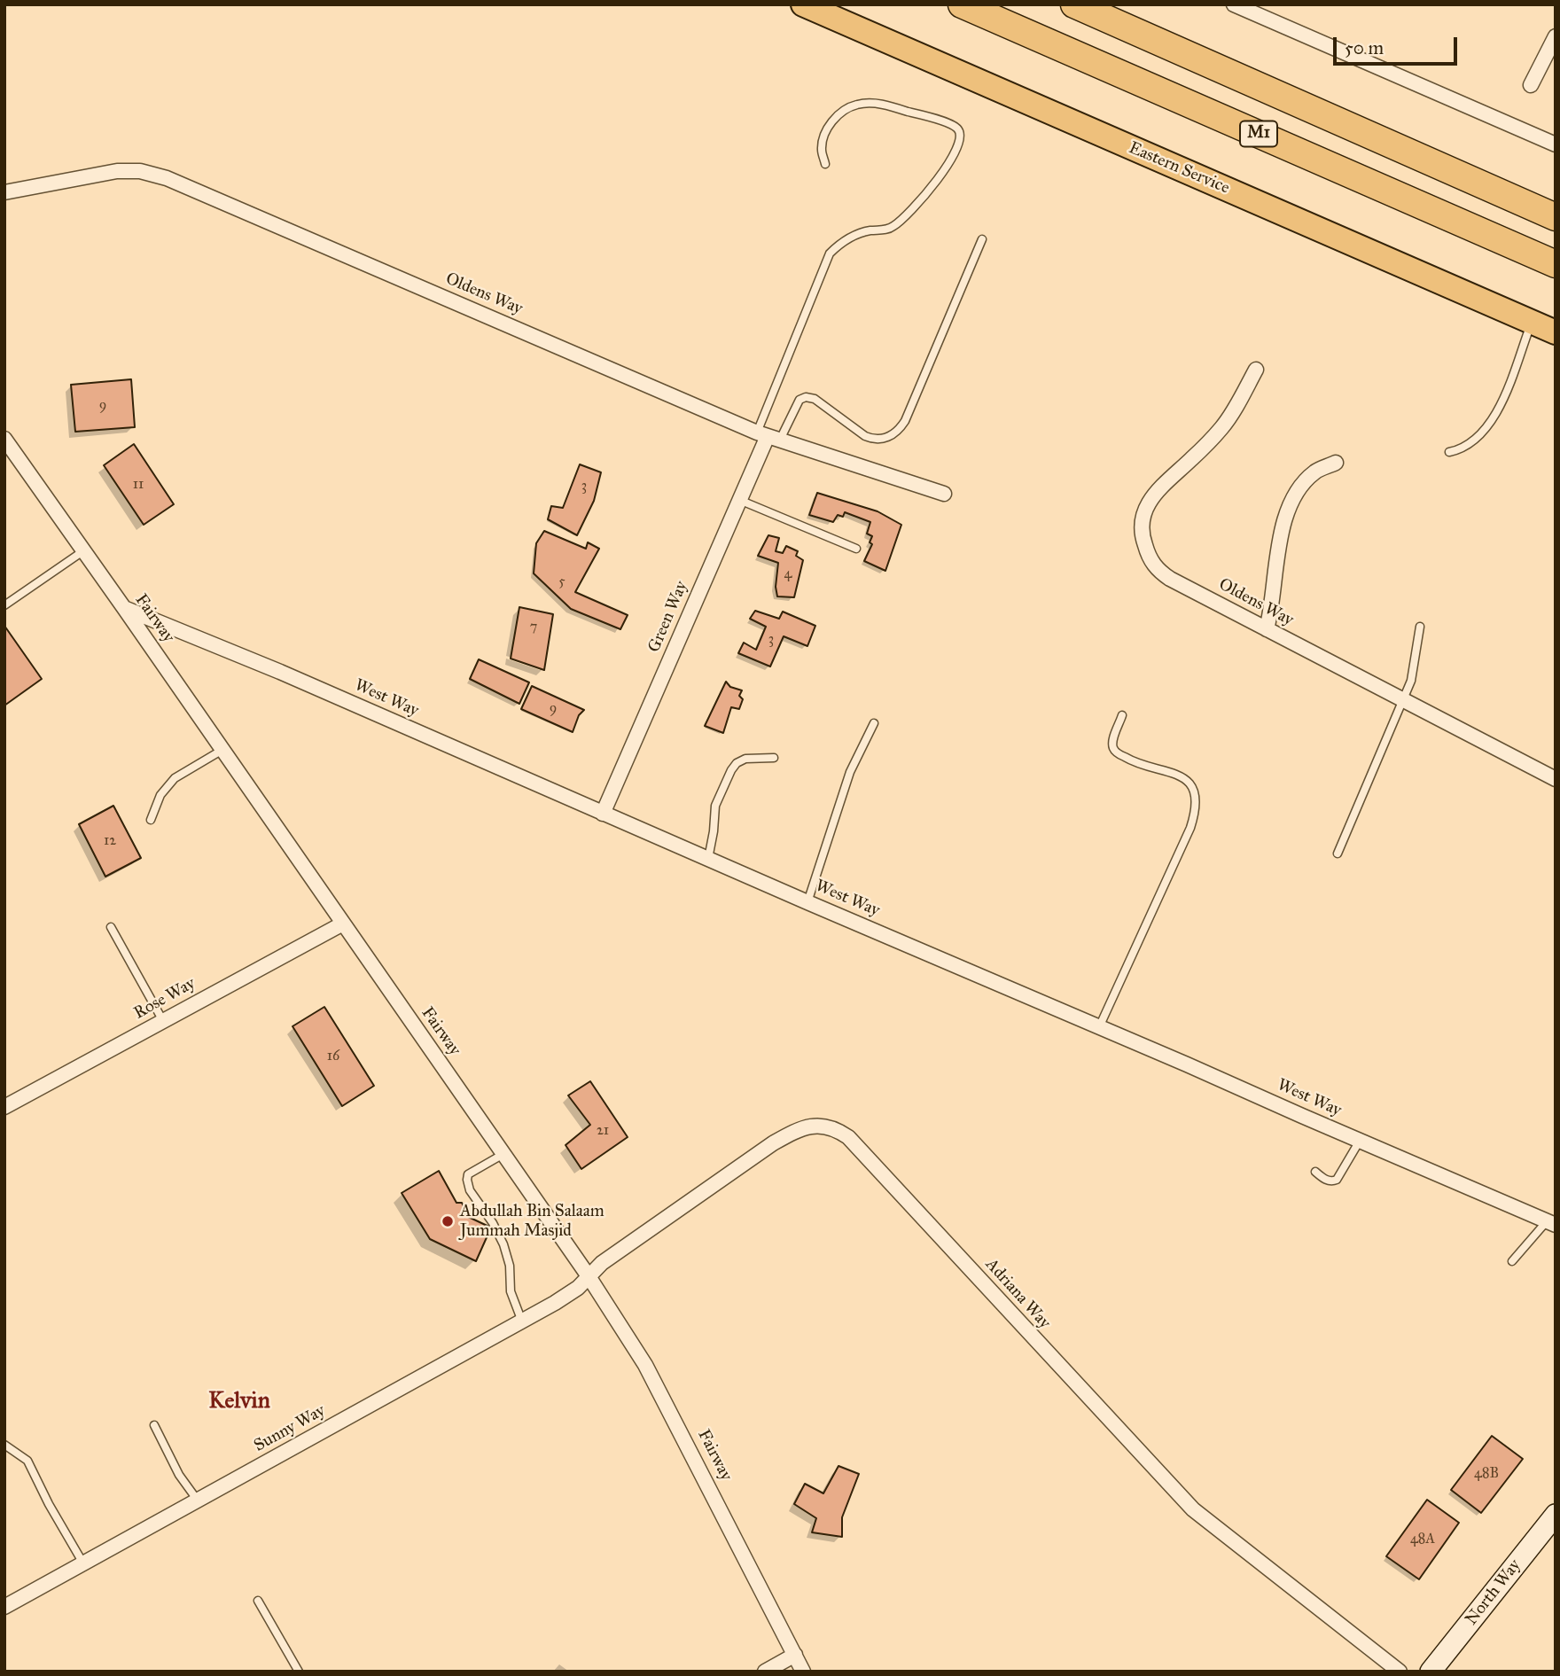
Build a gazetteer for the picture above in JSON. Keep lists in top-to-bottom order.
{
  "streets": {
    "highway": ["M1"],
    "main road": ["Eastern Service"],
    "street": [
      "Oldens Way",
      "Green Way",
      "Fairway",
      "West Way",
      "Rose Way",
      "Adriana Way",
      "Sunny Way",
      "North Way"
    ]
  },
  "crossings": [
    ["Oldens Way", "Green Way"],
    ["Green Way", "West Way"],
    ["Fairway", "West Way"],
    ["Fairway", "Rose Way"],
    ["Fairway", "Adriana Way"],
    ["Fairway", "Sunny Way"],
    ["Adriana Way", "Sunny Way"]
  ],
  "districts": ["Kelvin"],
  "places": ["Abdullah Bin Salaam Jummah Masjid"],
  "house_numbers": [
    "9",
    "11",
    "3",
    "4",
    "5",
    "7",
    "3",
    "9",
    "12",
    "16",
    "21",
    "48B",
    "48A"
  ],
  "scale_bar": "50 m"
}
